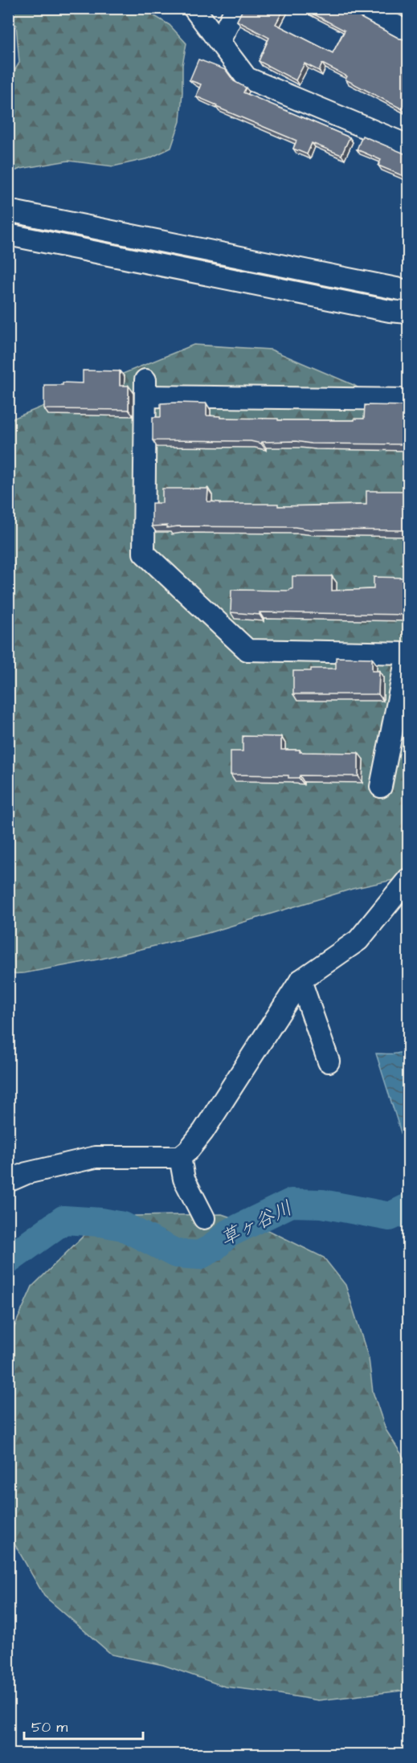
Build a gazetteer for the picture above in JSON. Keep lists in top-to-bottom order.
{
  "water": ["草ヶ谷川"],
  "scale_bar": "50 m"
}
